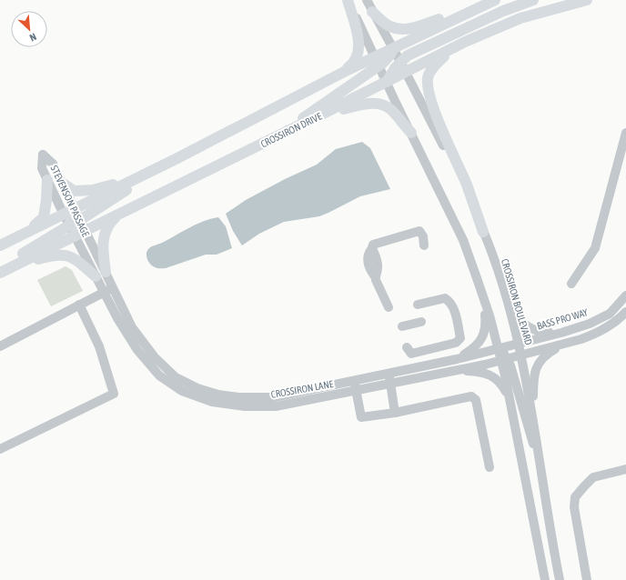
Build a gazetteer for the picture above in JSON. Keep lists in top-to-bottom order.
{
  "streets": {
    "main road": ["CROSSIRON DRIVE"],
    "street": [
      "STEVENSON PASSAGE",
      "CROSSIRON BOULEVARD",
      "BASS PRO WAY",
      "CROSSIRON LANE"
    ]
  },
  "crossings": [
    ["CROSSIRON DRIVE", "STEVENSON PASSAGE"],
    ["CROSSIRON DRIVE", "CROSSIRON BOULEVARD"],
    ["STEVENSON PASSAGE", "CROSSIRON LANE"],
    ["CROSSIRON BOULEVARD", "BASS PRO WAY"],
    ["BASS PRO WAY", "CROSSIRON LANE"]
  ],
  "north": "bottom right"
}
